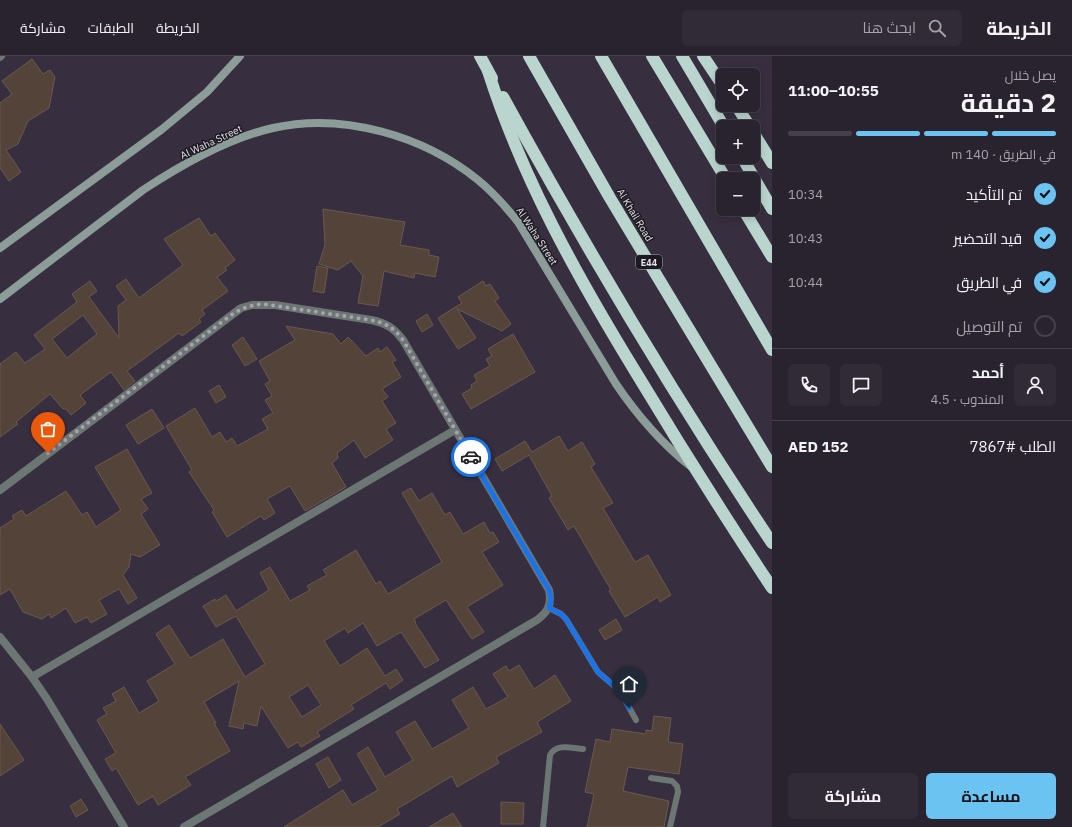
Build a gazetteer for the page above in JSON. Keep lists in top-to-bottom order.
{
  "streets": {
    "highway": ["Al Khail Road", "E44"],
    "street": ["Al Waha Street"]
  },
  "page": {
    "header": "الخريطة",
    "search": "ابحث هنا",
    "nav": ["الخريطة", "الطبقات", "مشاركة"],
    "heading": ["2 دقيقة", "يصل خلال", "10:55–11:00"],
    "panel": [
      "أحمد",
      "المندوب · 4.5",
      "الطلب #7867",
      "AED 152"
    ],
    "map_buttons": ["+", "−"],
    "bar": "في الطريق · 140 m",
    "list": [
      ["تم التأكيد", "10:34"],
      ["قيد التحضير", "10:43"],
      ["في الطريق", "10:44"],
      "تم التوصيل"
    ],
    "buttons": ["مساعدة", "مشاركة"]
  }
}
